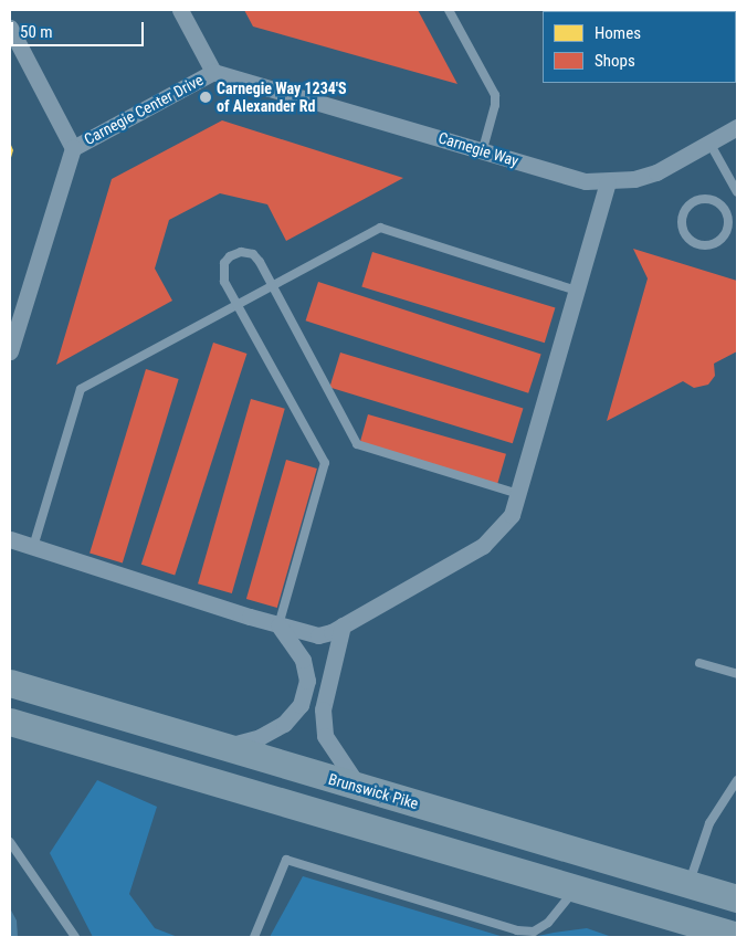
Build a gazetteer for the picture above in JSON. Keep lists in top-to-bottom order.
{
  "streets": {
    "highway": ["Brunswick Pike"],
    "street": ["Carnegie Center Drive", "Carnegie Way"]
  },
  "crossings": [
    ["Carnegie Center Drive", "Carnegie Way"]
  ],
  "places": ["Carnegie Way 1234'S of Alexander Rd"],
  "legend": ["Homes", "Shops"],
  "scale_bar": "50 m"
}
